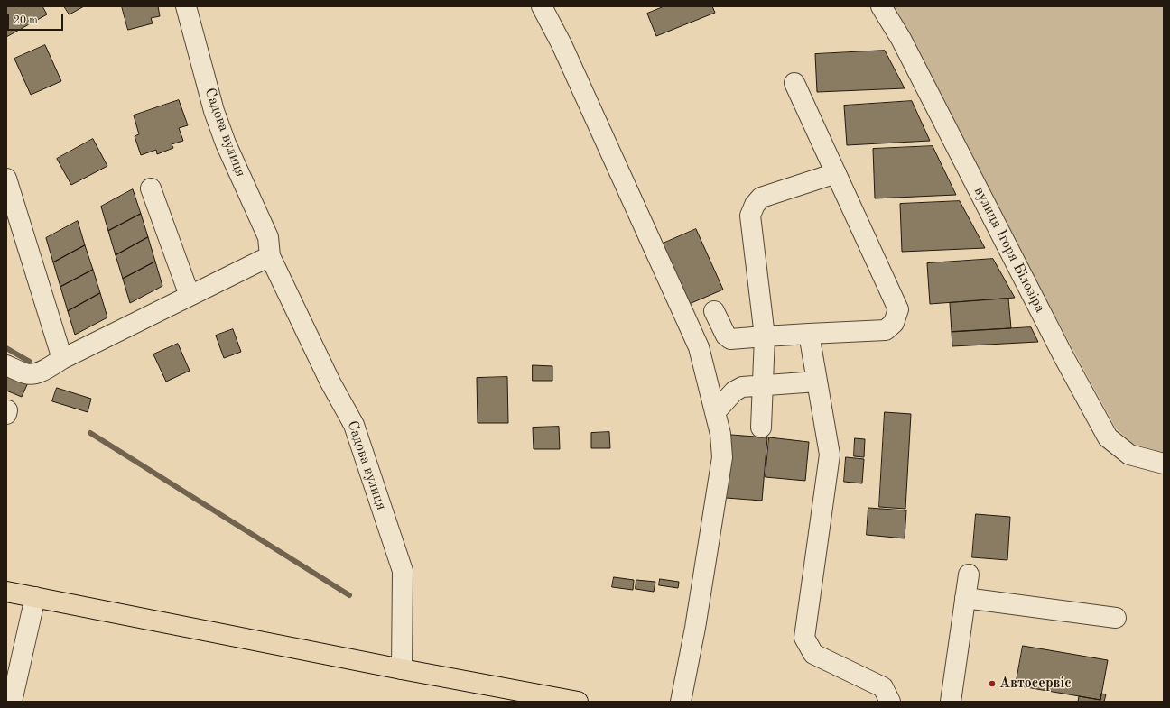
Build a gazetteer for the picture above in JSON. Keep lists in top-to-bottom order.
{
  "streets": {
    "street": ["Садова вулиця", "вулиця Ігоря Білозіра"]
  },
  "places": ["Автосервіс"],
  "scale_bar": "20 m"
}
